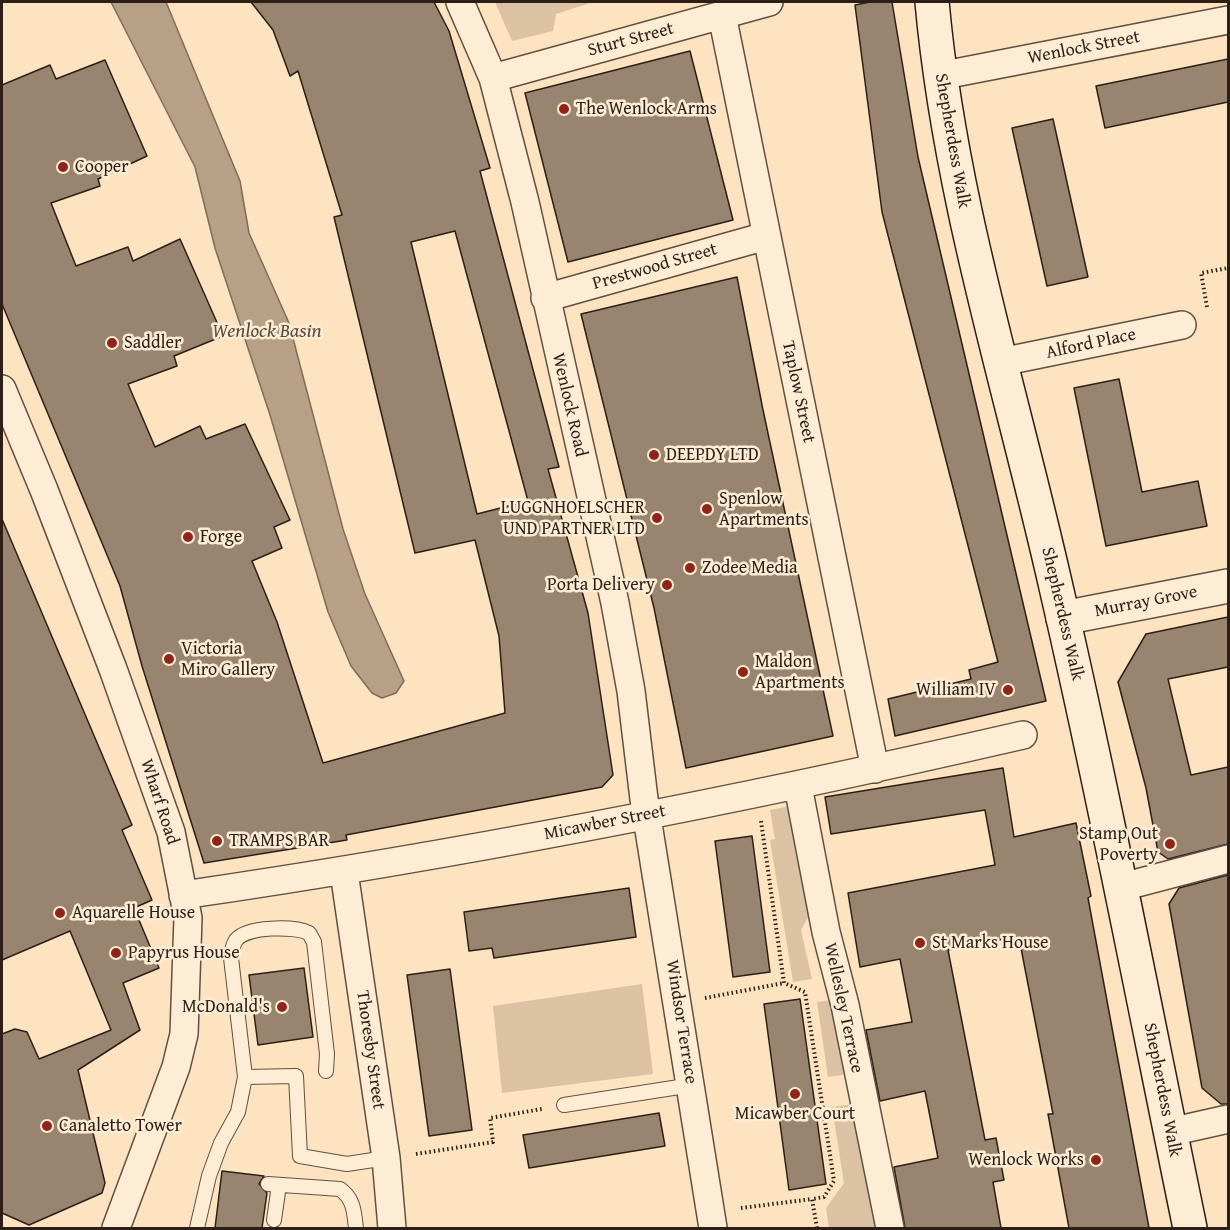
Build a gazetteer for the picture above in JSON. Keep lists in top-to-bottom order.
{
  "streets": {
    "main road": ["Shepherdess Walk", "Murray Grove"],
    "street": [
      "Sturt Street",
      "Wenlock Street",
      "Prestwood Street",
      "Alford Place",
      "Taplow Street",
      "Wenlock Road",
      "Wharf Road",
      "Micawber Street",
      "Wellesley Terrace",
      "Windsor Terrace",
      "Thoresby Street"
    ]
  },
  "crossings": [
    ["Sturt Street", "Taplow Street"],
    ["Sturt Street", "Wenlock Road"],
    ["Wenlock Street", "Shepherdess Walk"],
    ["Shepherdess Walk", "Alford Place"],
    ["Shepherdess Walk", "Murray Grove"],
    ["Prestwood Street", "Taplow Street"],
    ["Prestwood Street", "Wenlock Road"],
    ["Taplow Street", "Micawber Street"],
    ["Wenlock Road", "Micawber Street"],
    ["Wenlock Road", "Windsor Terrace"],
    ["Wharf Road", "Micawber Street"],
    ["Micawber Street", "Wellesley Terrace"],
    ["Micawber Street", "Windsor Terrace"],
    ["Micawber Street", "Thoresby Street"]
  ],
  "water": ["Wenlock Basin"],
  "places": [
    "The Wenlock Arms",
    "Cooper",
    "Saddler",
    "DEEPDY LTD",
    "Spenlow Apartments",
    "LUGGNHOELSCHER UND PARTNER LTD",
    "Forge",
    "Zodee Media",
    "Porta Delivery",
    "Victoria Miro Gallery",
    "Maldon Apartments",
    "William IV",
    "TRAMPS BAR",
    "Stamp Out Poverty",
    "Aquarelle House",
    "St Marks House",
    "Papyrus House",
    "McDonald's",
    "Micawber Court",
    "Canaletto Tower",
    "Wenlock Works"
  ]
}
